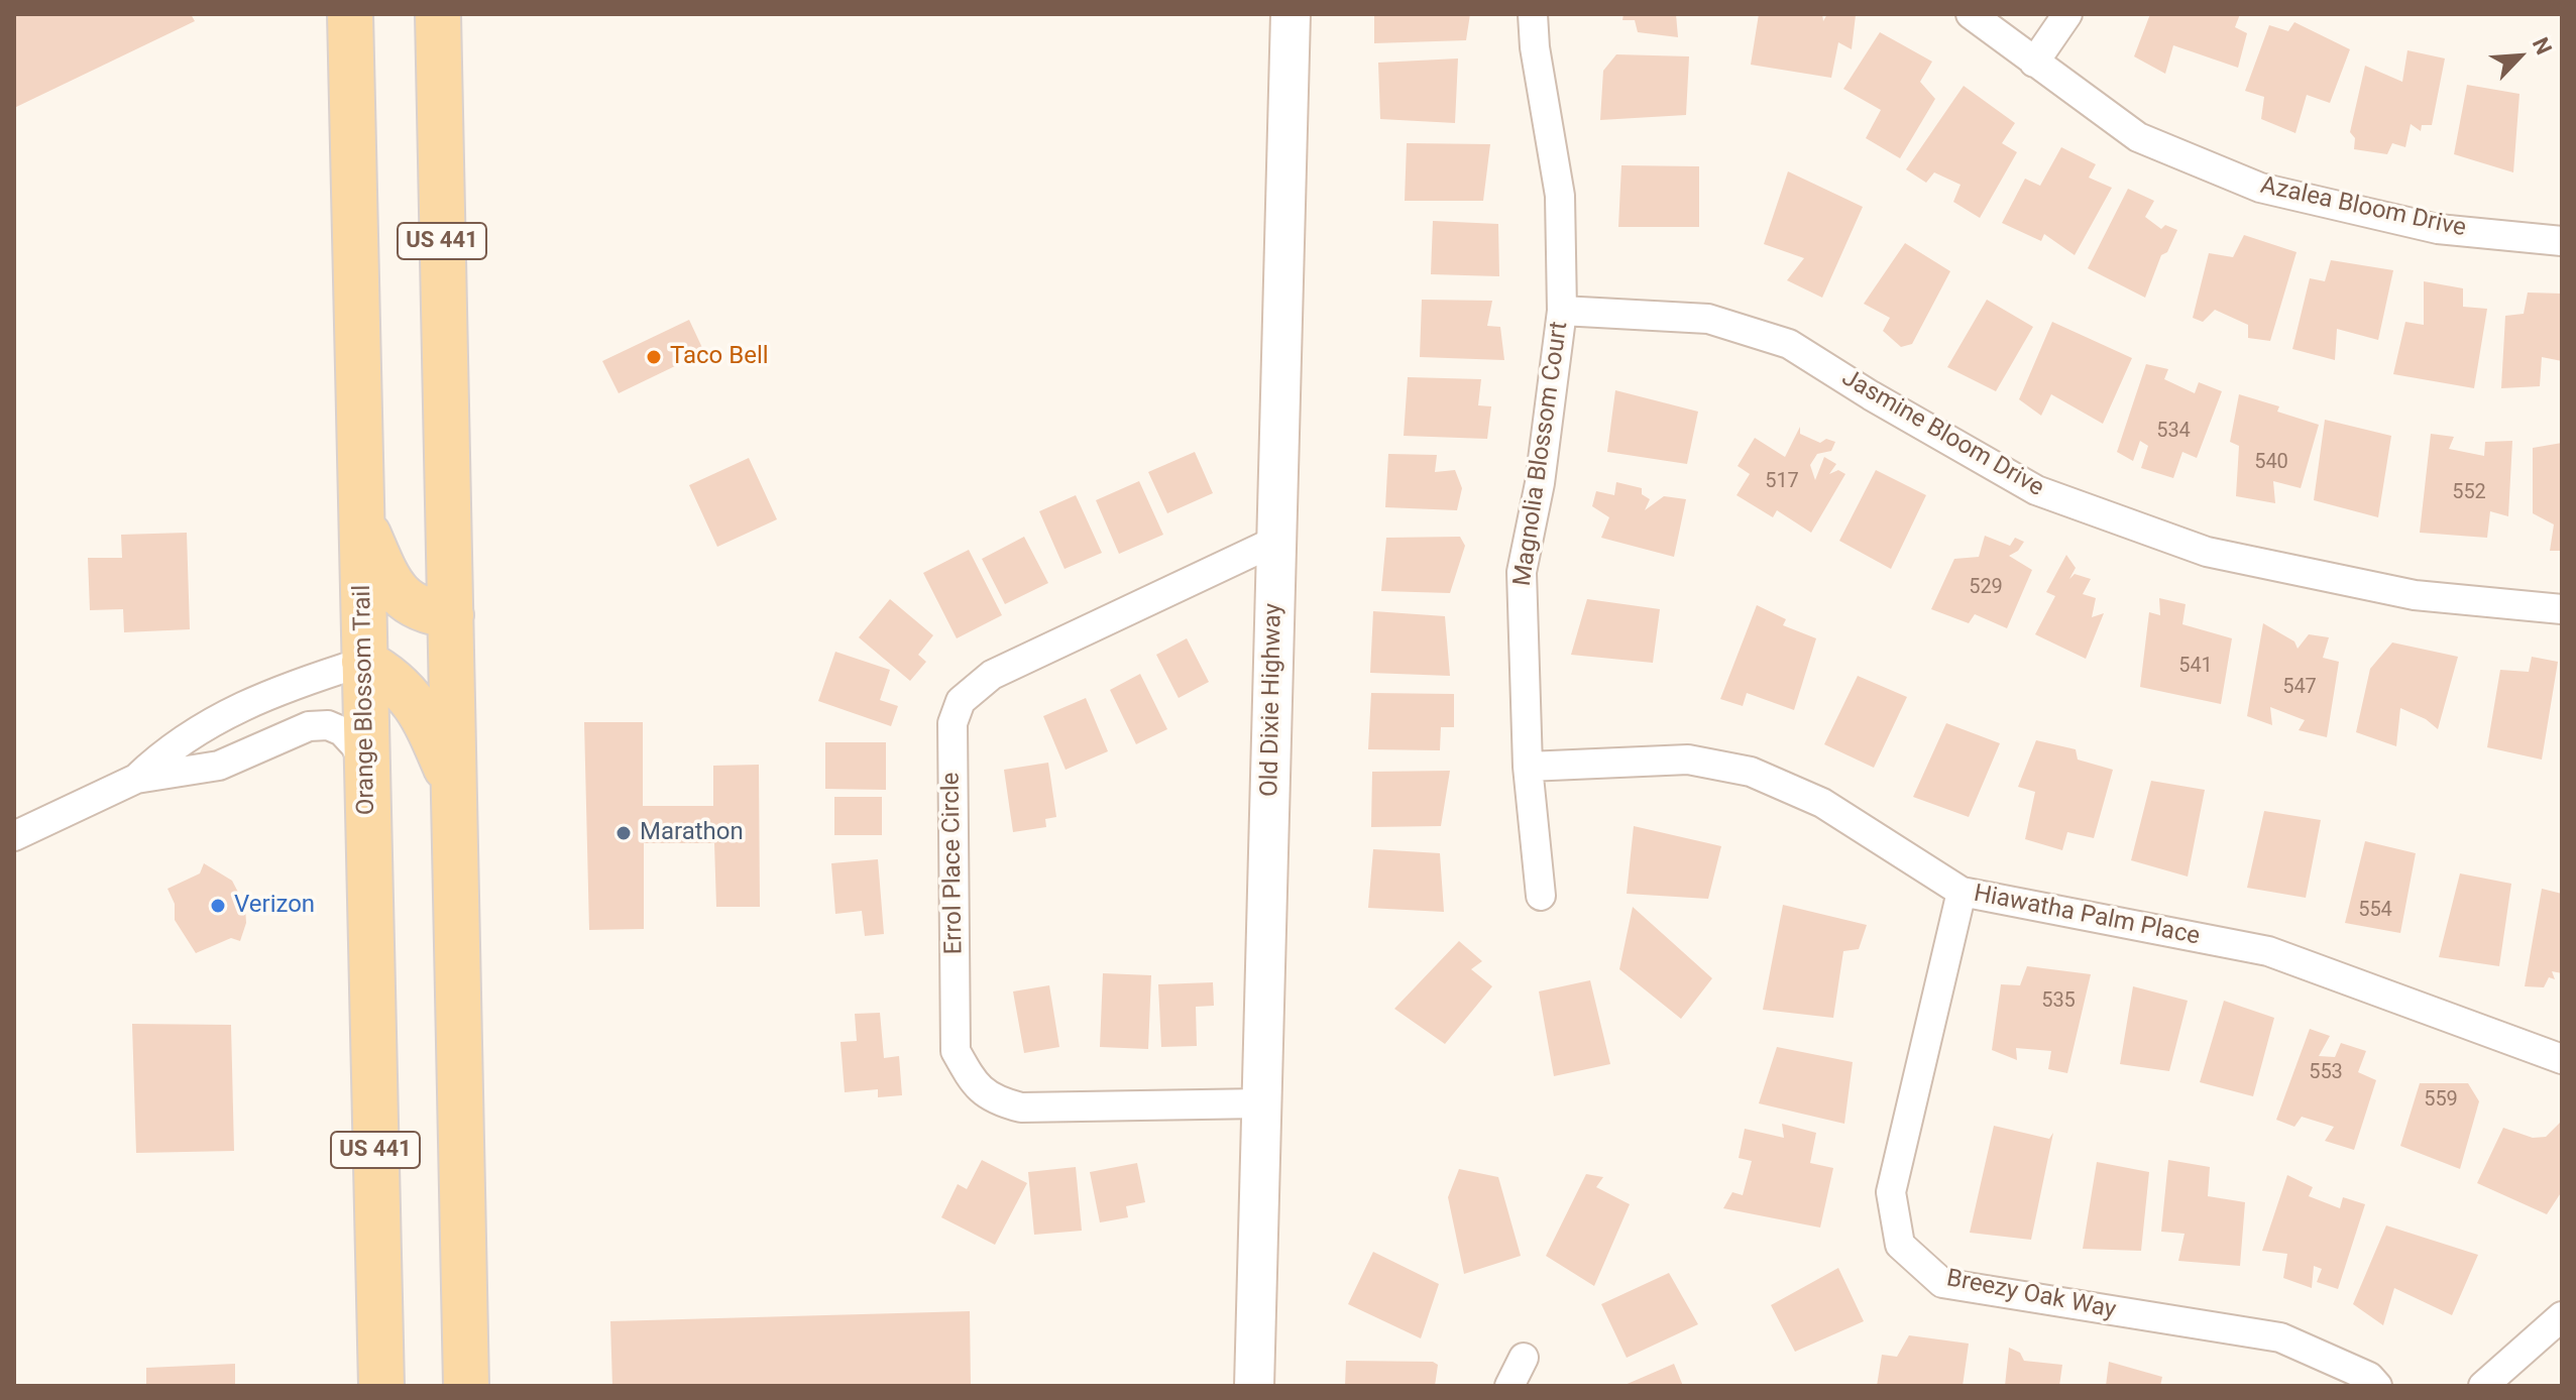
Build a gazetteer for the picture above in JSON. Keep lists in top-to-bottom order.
{
  "streets": {
    "main road": ["US 441", "Orange Blossom Trail"],
    "street": [
      "Azalea Bloom Drive",
      "Jasmine Bloom Drive",
      "Magnolia Blossom Court",
      "Old Dixie Highway",
      "Errol Place Circle",
      "Hiawatha Palm Place",
      "Breezy Oak Way"
    ]
  },
  "crossings": [
    ["Jasmine Bloom Drive", "Magnolia Blossom Court"],
    ["Magnolia Blossom Court", "Hiawatha Palm Place"],
    ["Old Dixie Highway", "Errol Place Circle"],
    ["Hiawatha Palm Place", "Breezy Oak Way"]
  ],
  "places": ["Taco Bell", "Marathon", "Verizon"],
  "house_numbers": [
    "534",
    "540",
    "517",
    "552",
    "529",
    "541",
    "547",
    "554",
    "535",
    "553",
    "559"
  ],
  "north": "top right"
}
